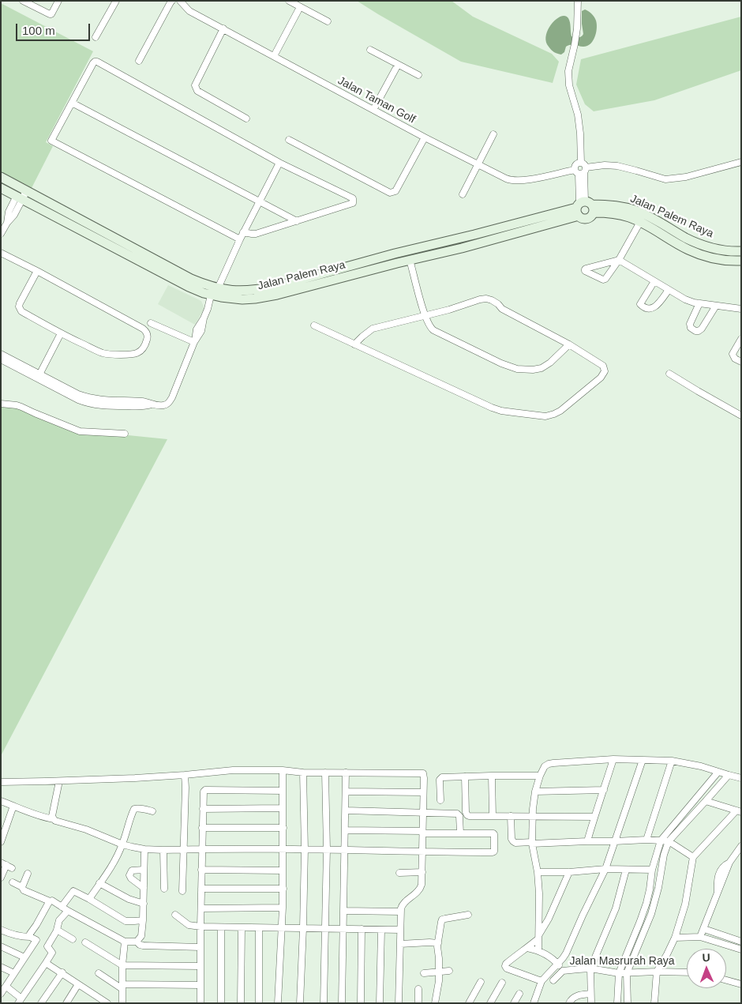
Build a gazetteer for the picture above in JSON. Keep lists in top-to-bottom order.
{
  "streets": {
    "street": ["Jalan Taman Golf", "Jalan Palem Raya", "Jalan Masrurah Raya"]
  },
  "scale_bar": "100 m",
  "north": "top"
}
